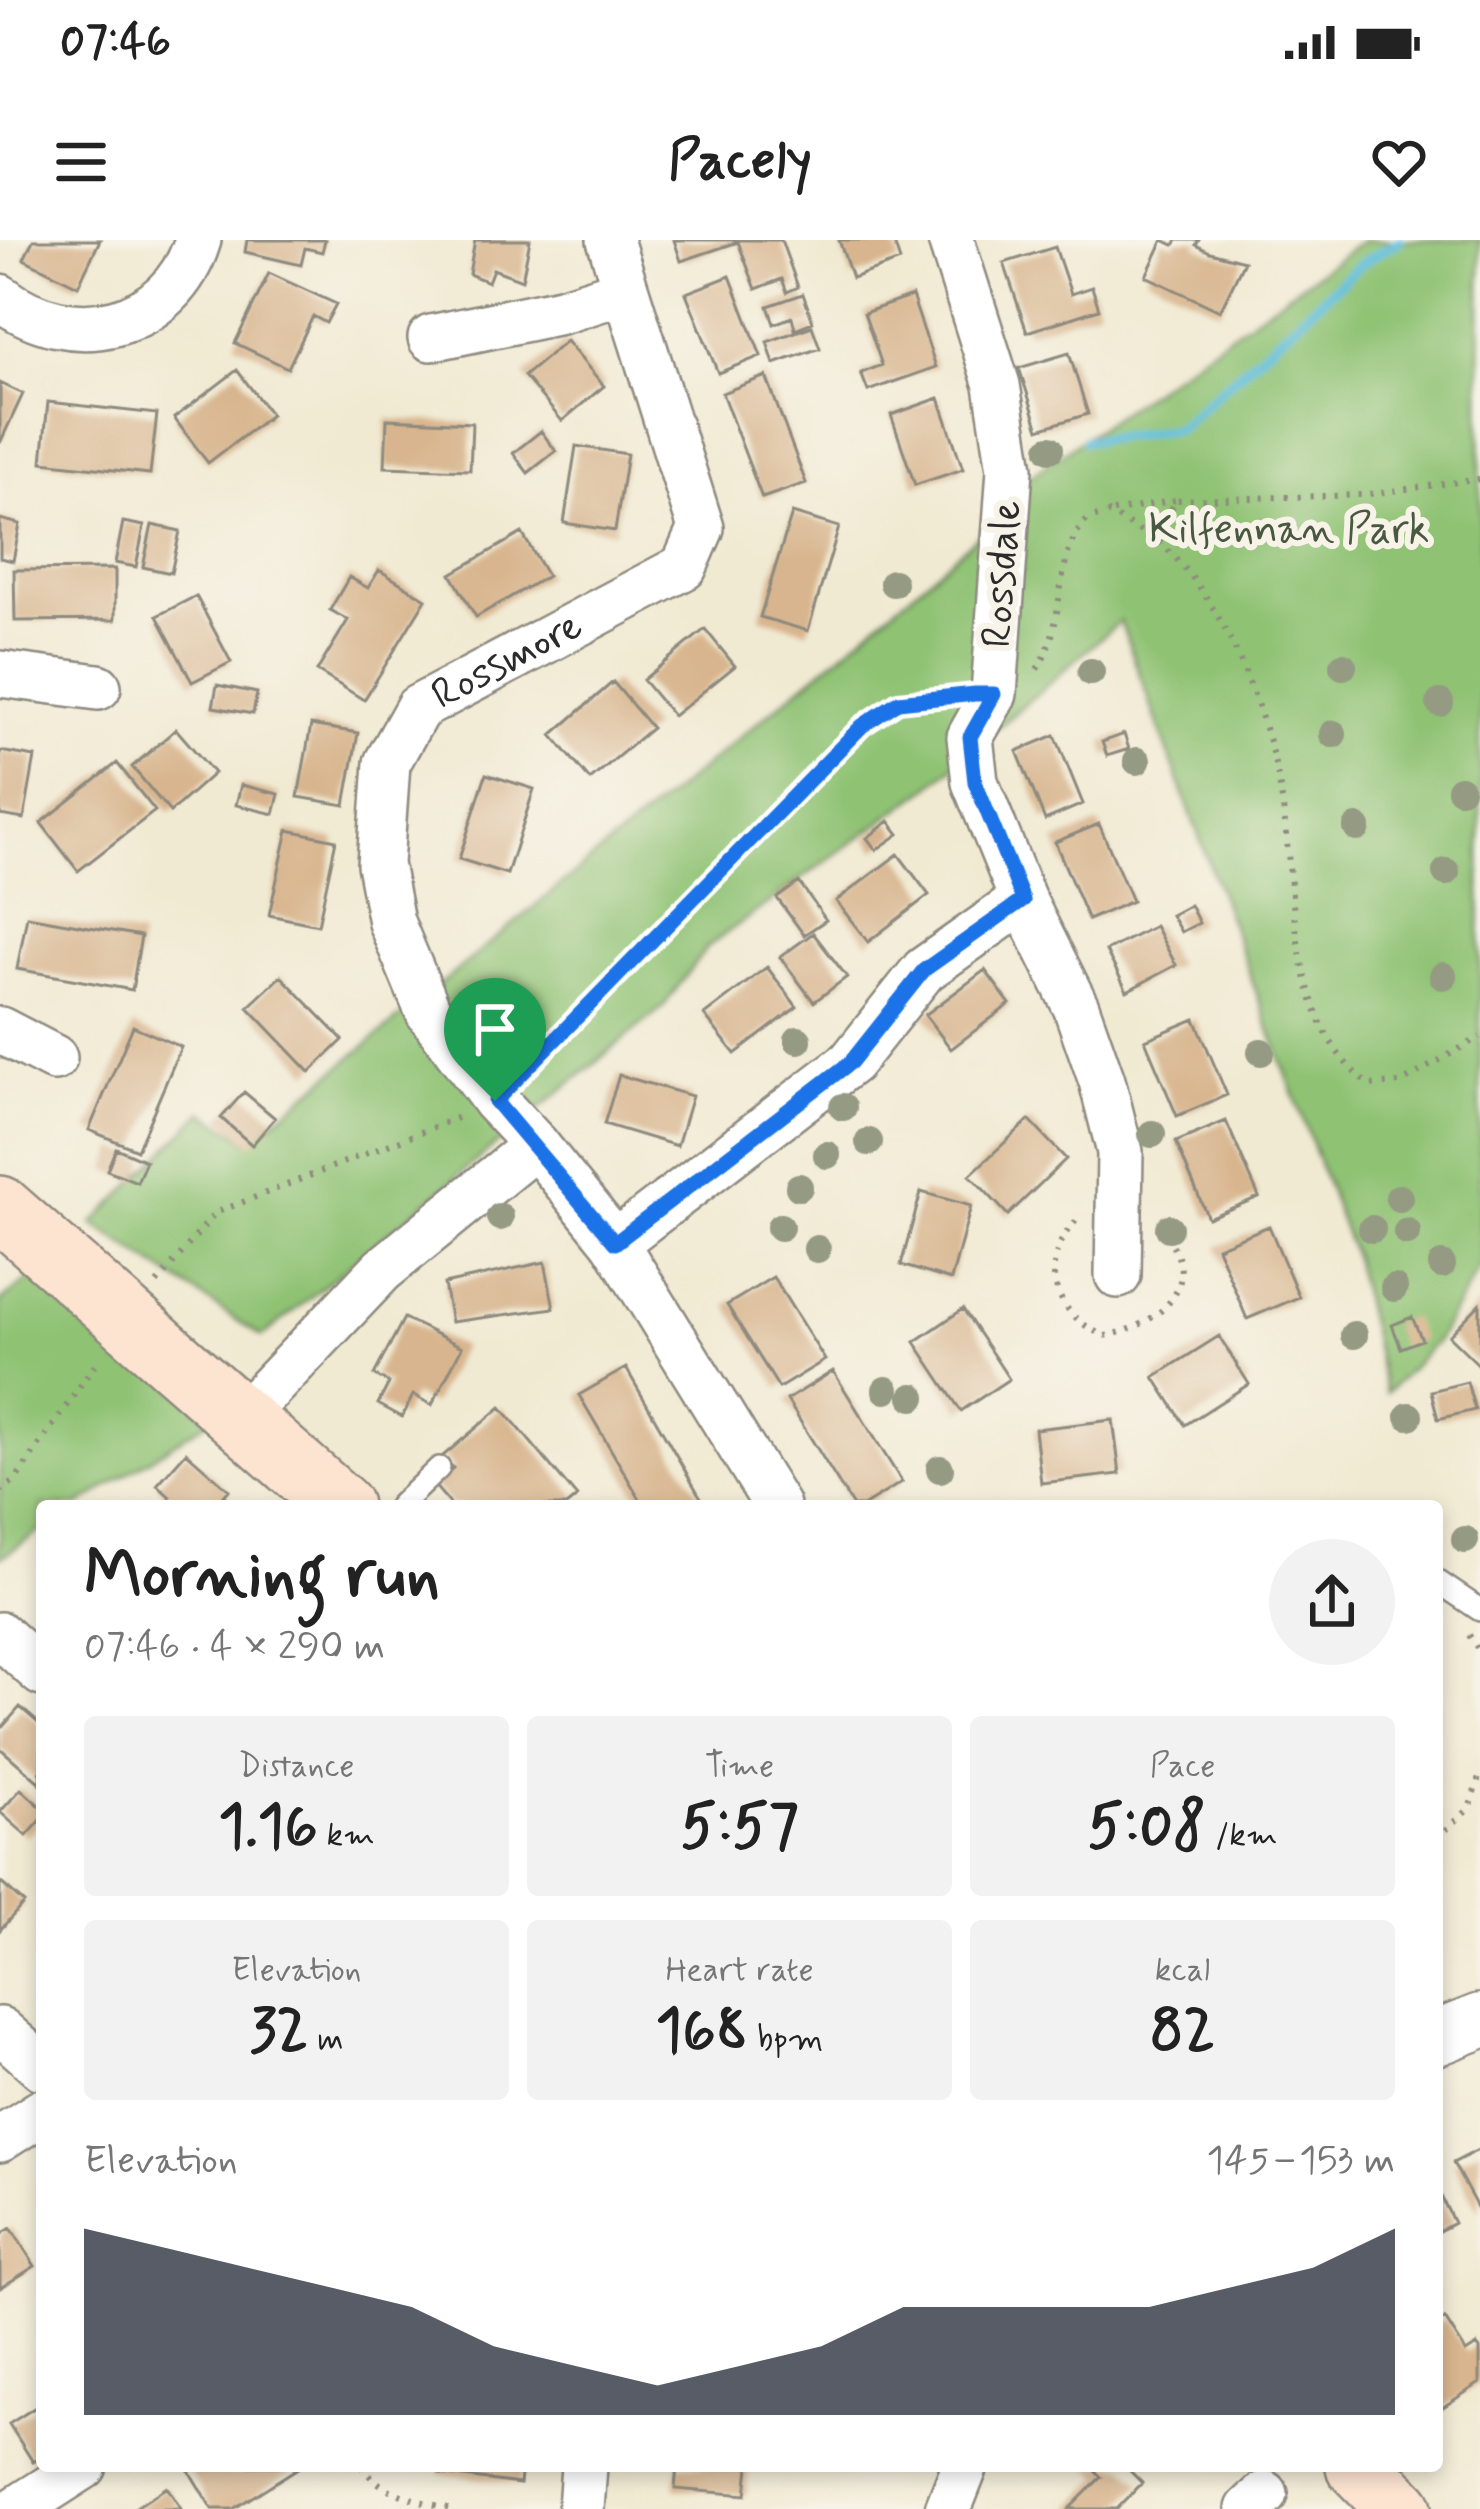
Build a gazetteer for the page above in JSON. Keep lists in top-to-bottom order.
{
  "streets": {
    "street": ["Rossdale", "Rossmore"]
  },
  "parks": ["Kilfennan Park"],
  "page": {
    "status": "07:46",
    "header": "Pacely",
    "heading": ["Morning run", "07:46 · 4 × 290 m"],
    "stats": [
      ["Distance", "1.16 km"],
      ["Time", "5:57"],
      ["Pace", "5:08 /km"],
      ["Elevation", "32 m"],
      ["Heart rate", "168 bpm"],
      ["kcal", "82"]
    ],
    "chart": ["Elevation", "145–153 m"]
  }
}
